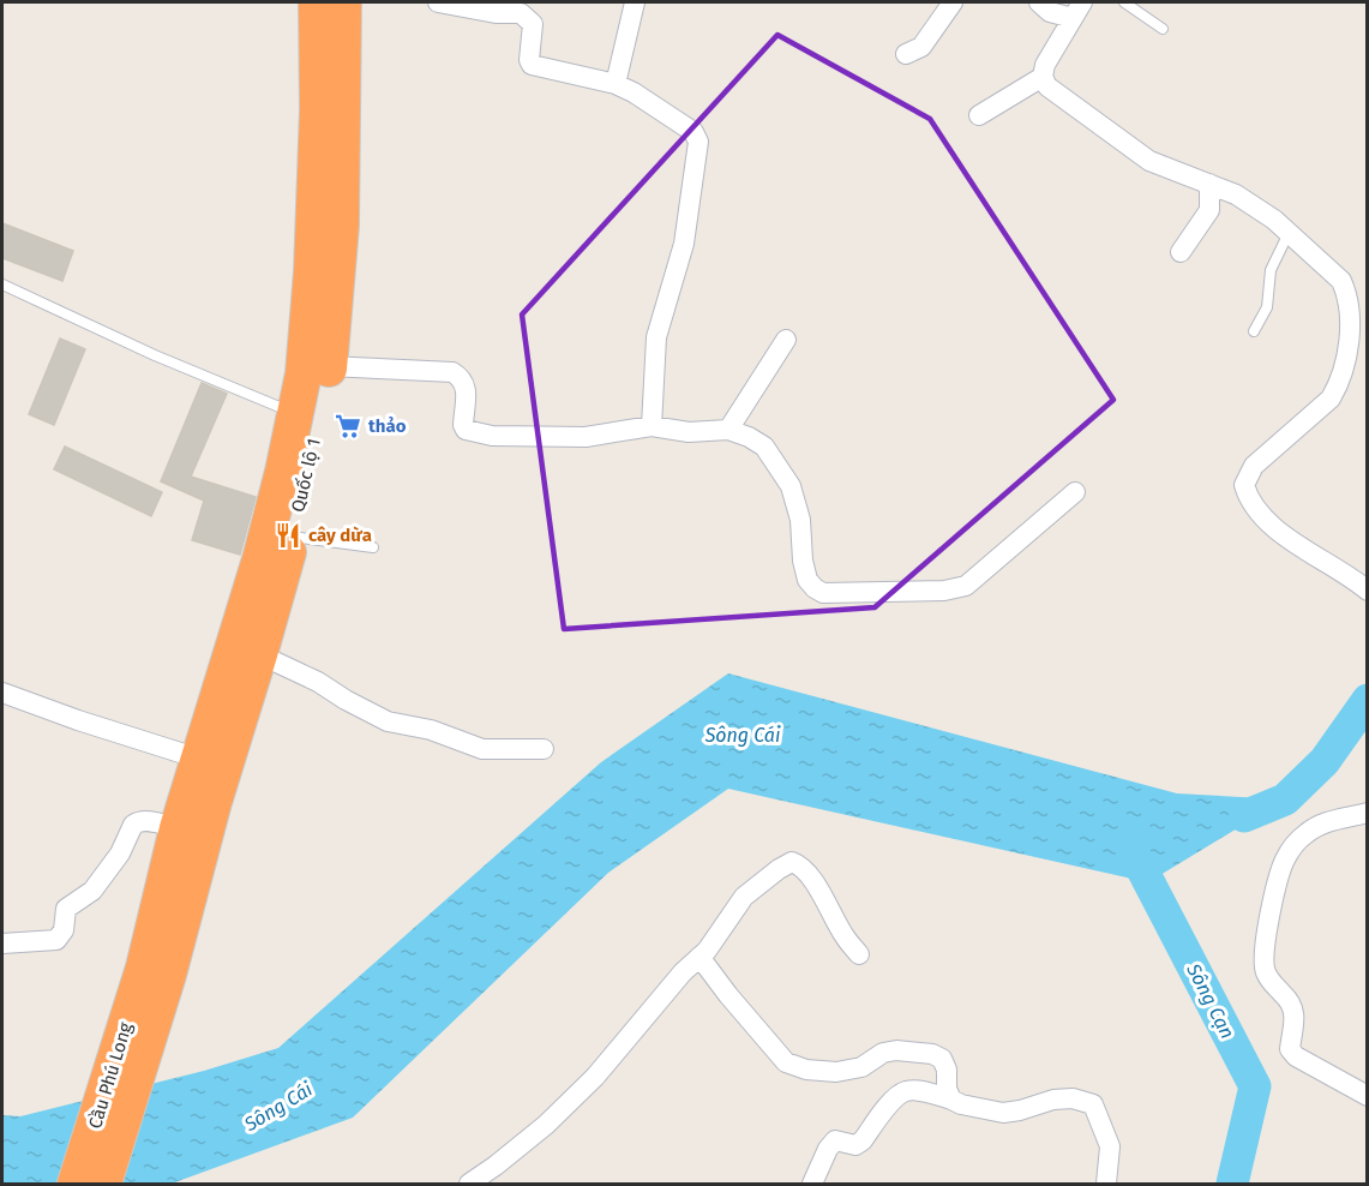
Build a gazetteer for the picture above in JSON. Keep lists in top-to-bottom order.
{
  "streets": {
    "highway": ["Quốc lộ 1", "Cầu Phú Long"]
  },
  "crossings": [
    ["Quốc lộ 1", "Cầu Phú Long"]
  ],
  "water": ["Sông Cái", "Sông Cạn"],
  "places": {
    "supermarket": ["thảo"],
    "restaurant": ["cây dừa"]
  }
}
